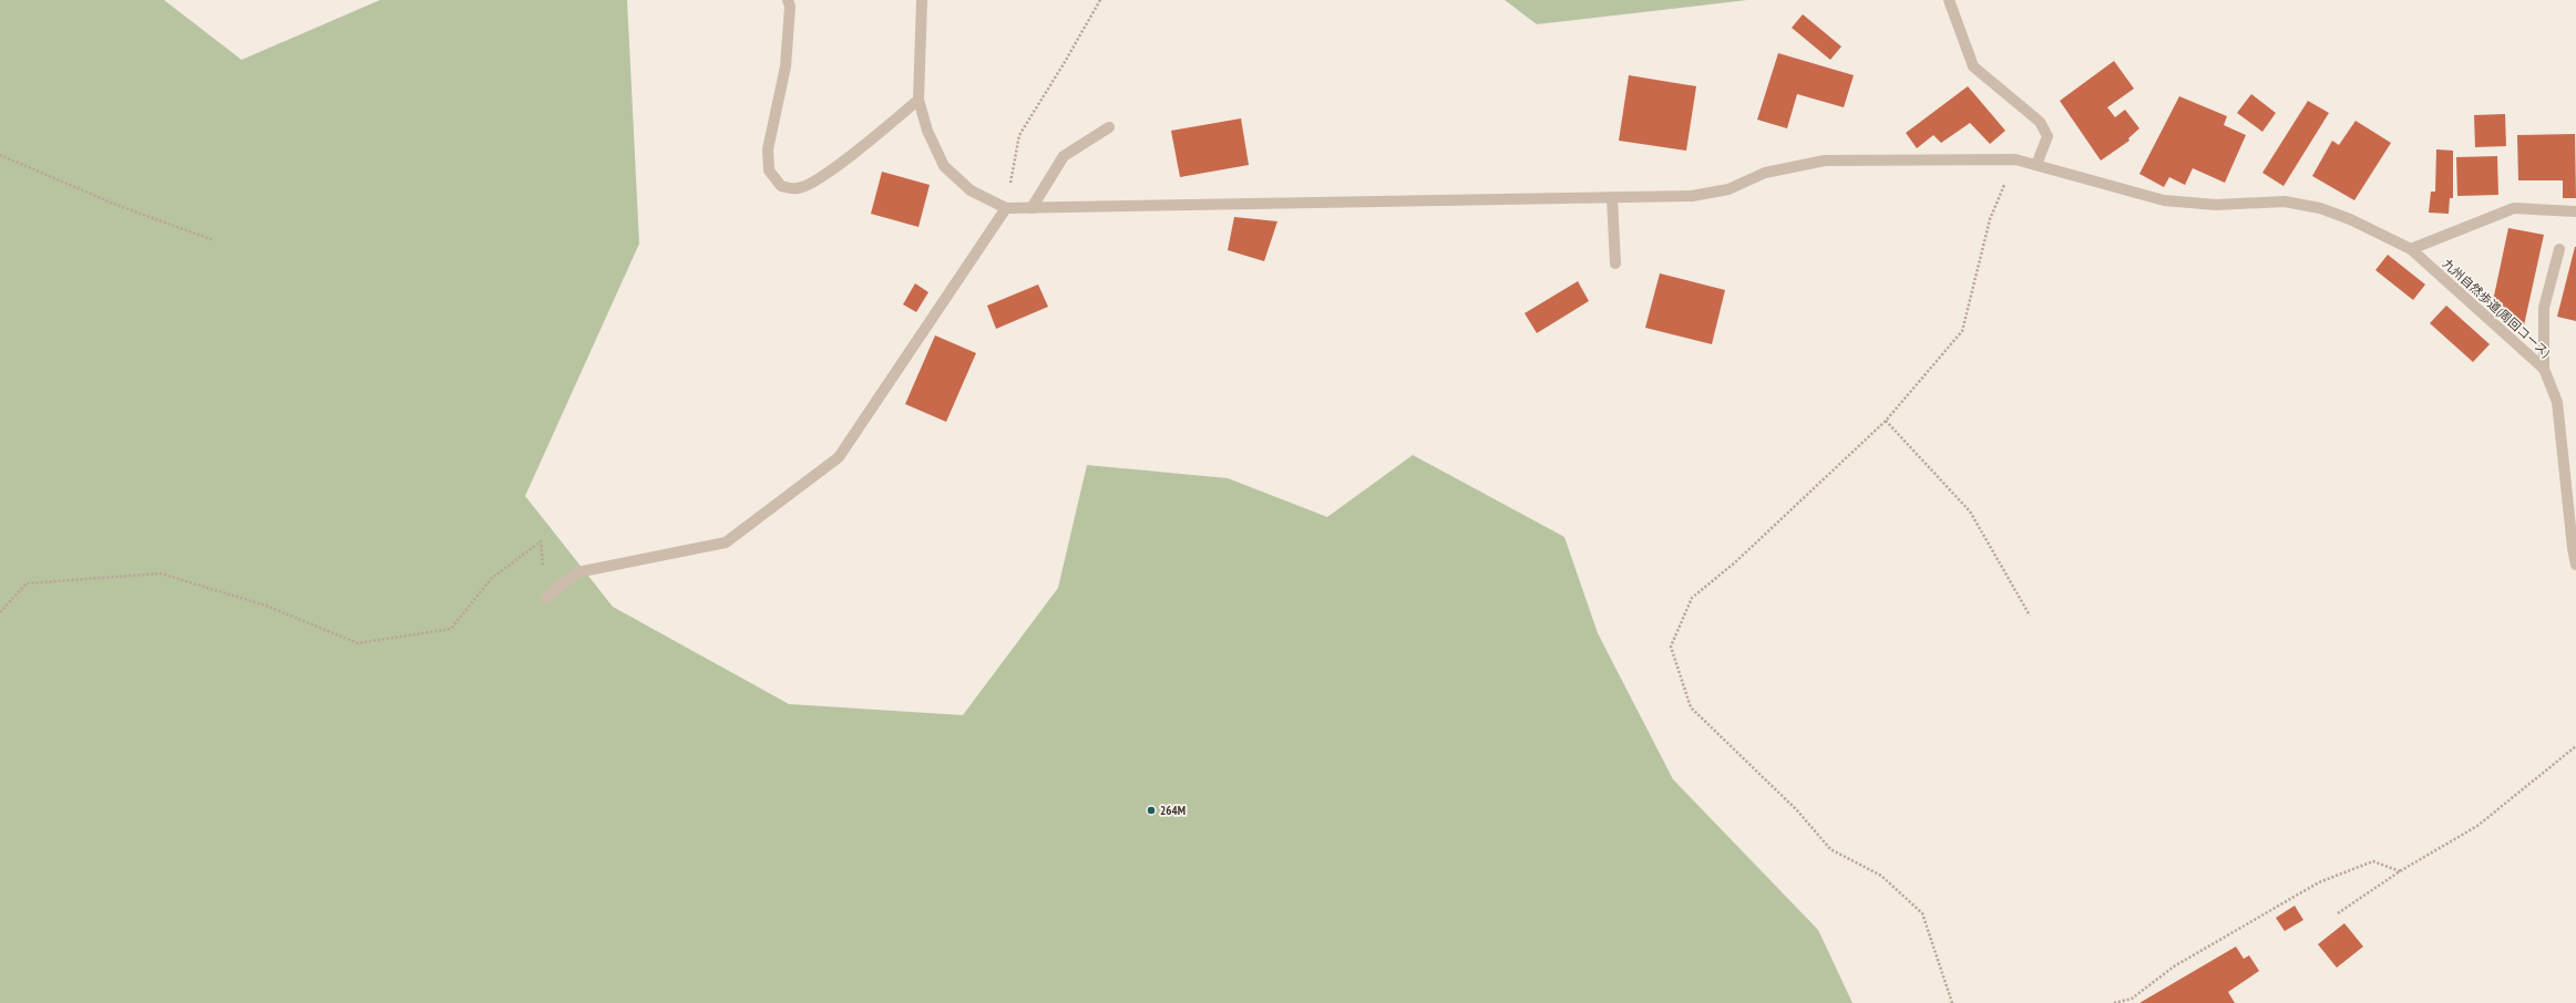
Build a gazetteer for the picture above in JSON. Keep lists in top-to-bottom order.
{
  "streets": {
    "street": ["九州自然歩道(周回コース)"]
  },
  "places": ["264M"]
}
